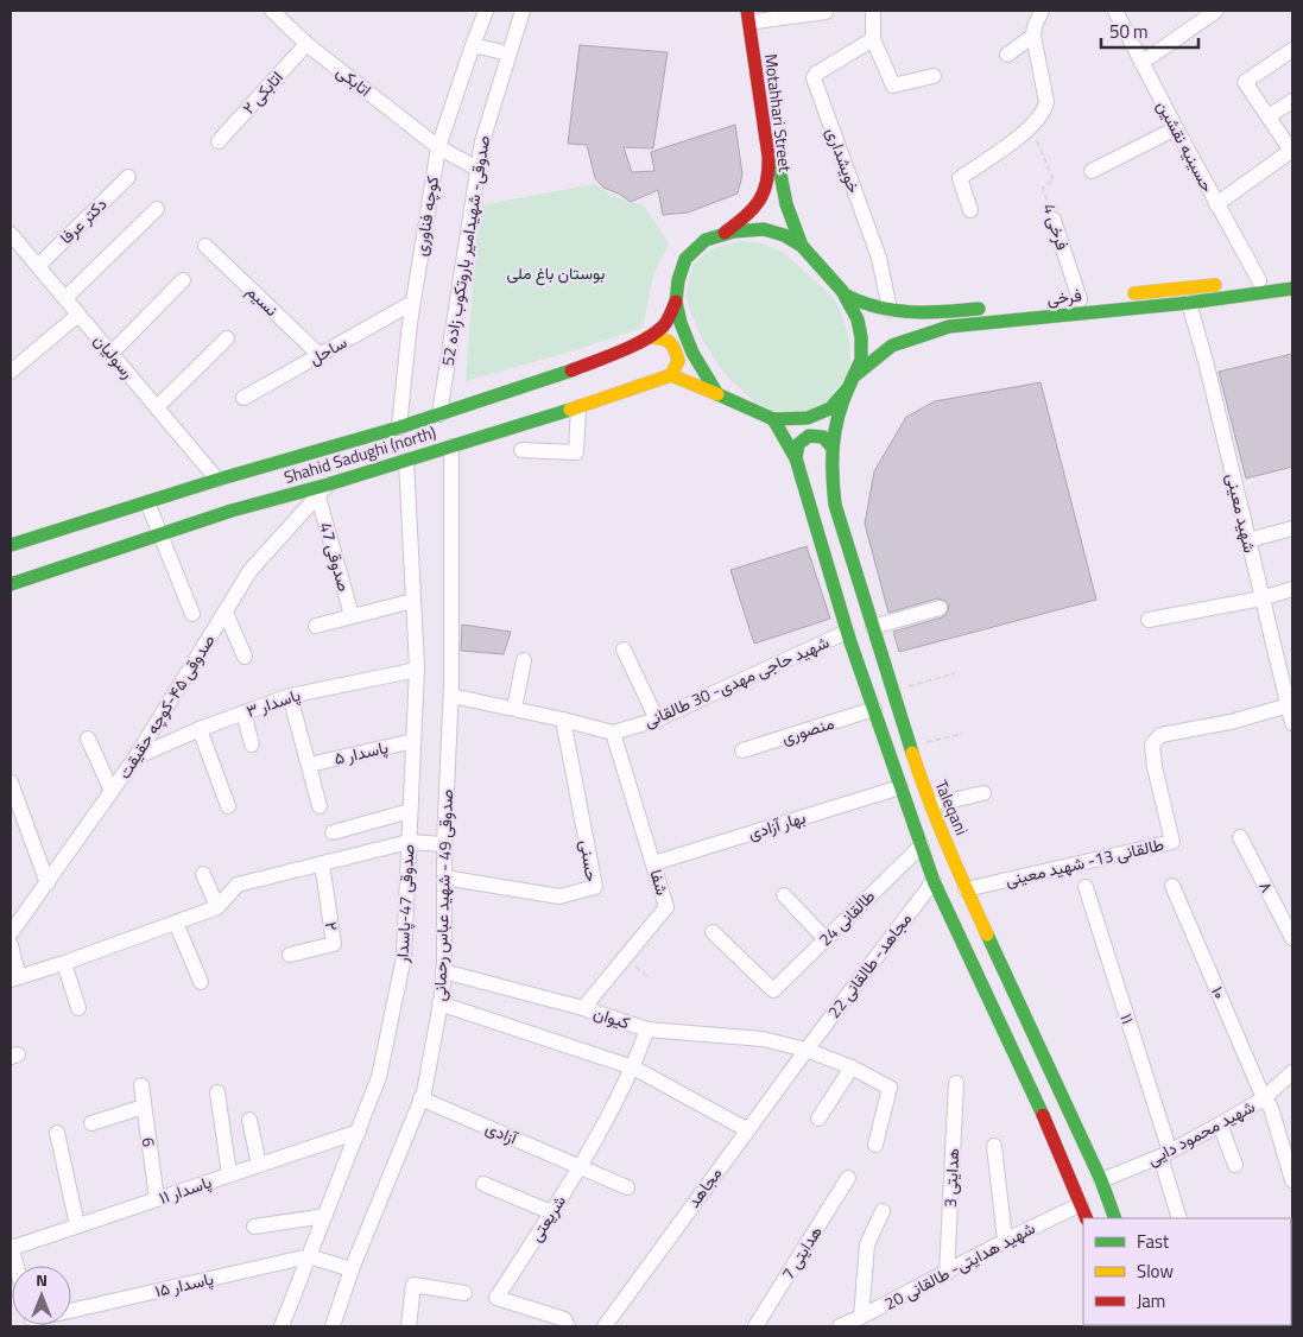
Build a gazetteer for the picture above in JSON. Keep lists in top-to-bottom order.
{
  "streets": {
    "main road": [
      "Motahhari Street",
      "فرخی",
      "Shahid Sadughi (north)",
      "Taleqani"
    ],
    "street": [
      "اتابکی",
      "اتابکی ۲",
      "حسینیه نقشین",
      "خویشداری",
      "کوچه فناوری",
      "دکتر عرفا",
      "فرخی 4",
      "52 صدوقی- شهیدامیر باروتکوب زاده",
      "نسیم",
      "ساحل",
      "رسولیان",
      "شهید معینی",
      "صدوقی 47",
      "شهید حاجی مهدی- 30 طالقانی",
      "پاسدار ۳",
      "صدوقی ۴۵-کوچه حقیقت",
      "منصوری",
      "پاسدار ۵",
      "بهار آزادی",
      "حسنی",
      "طالقانی 13- شهید معینی",
      "شفا",
      "۸",
      "صدوقی 49 - شهید عباس رحمانی",
      "صدوقی 47-پاسدار",
      "طالقانی 24",
      "۲",
      "مجاهد- طالقانی 22",
      "۱۰",
      "کیوان",
      "۱۱",
      "آزادی",
      "شهید محمود دایی",
      "6",
      "هدایتی 3",
      "مجاهد",
      "پاسدار ۱۱",
      "شریعتی",
      "هدایتی 7",
      "شهید هدایتی- طالقانی 20",
      "پاسدار ۱۵"
    ]
  },
  "crossings": [
    ["اتابکی", "اتابکی ۲"],
    ["اتابکی", "کوچه فناوری"],
    ["اتابکی", "52 صدوقی- شهیدامیر باروتکوب زاده"],
    ["Motahhari Street", "فرخی"],
    ["Motahhari Street", "Shahid Sadughi (north)"],
    ["Motahhari Street", "Taleqani"],
    ["کوچه فناوری", "ساحل"],
    ["کوچه فناوری", "Shahid Sadughi (north)"],
    ["دکتر عرفا", "رسولیان"],
    ["52 صدوقی- شهیدامیر باروتکوب زاده", "Shahid Sadughi (north)"],
    ["فرخی", "Shahid Sadughi (north)"],
    ["فرخی", "شهید معینی"],
    ["فرخی", "Taleqani"],
    ["نسیم", "ساحل"],
    ["رسولیان", "Shahid Sadughi (north)"],
    ["Shahid Sadughi (north)", "صدوقی ۴۵-کوچه حقیقت"],
    ["Shahid Sadughi (north)", "Taleqani"],
    ["Shahid Sadughi (north)", "صدوقی 49 - شهید عباس رحمانی"],
    ["Shahid Sadughi (north)", "صدوقی 47-پاسدار"],
    ["شهید معینی", "طالقانی 13- شهید معینی"],
    ["صدوقی 47", "صدوقی ۴۵-کوچه حقیقت"],
    ["شهید حاجی مهدی- 30 طالقانی", "شفا"],
    ["پاسدار ۳", "صدوقی ۴۵-کوچه حقیقت"],
    ["پاسدار ۳", "صدوقی 47-پاسدار"],
    ["پاسدار ۵", "صدوقی 47-پاسدار"],
    ["Taleqani", "طالقانی 13- شهید معینی"],
    ["Taleqani", "شهید محمود دایی"],
    ["بهار آزادی", "شفا"],
    ["حسنی", "صدوقی 49 - شهید عباس رحمانی"],
    ["شفا", "کیوان"],
    ["صدوقی 49 - شهید عباس رحمانی", "کیوان"],
    ["صدوقی 49 - شهید عباس رحمانی", "آزادی"],
    ["صدوقی 47-پاسدار", "پاسدار ۱۱"],
    ["صدوقی 47-پاسدار", "پاسدار ۱۵"],
    ["مجاهد- طالقانی 22", "مجاهد"],
    ["۱۰", "شهید محمود دایی"],
    ["کیوان", "شریعتی"],
    ["۱۱", "شهید محمود دایی"],
    ["آزادی", "شریعتی"],
    ["6", "پاسدار ۱۱"],
    ["هدایتی 3", "شهید هدایتی- طالقانی 20"]
  ],
  "parks": ["بوستان باغ ملی"],
  "legend": ["Fast", "Slow", "Jam"],
  "scale_bar": "50 m",
  "north": "top"
}
